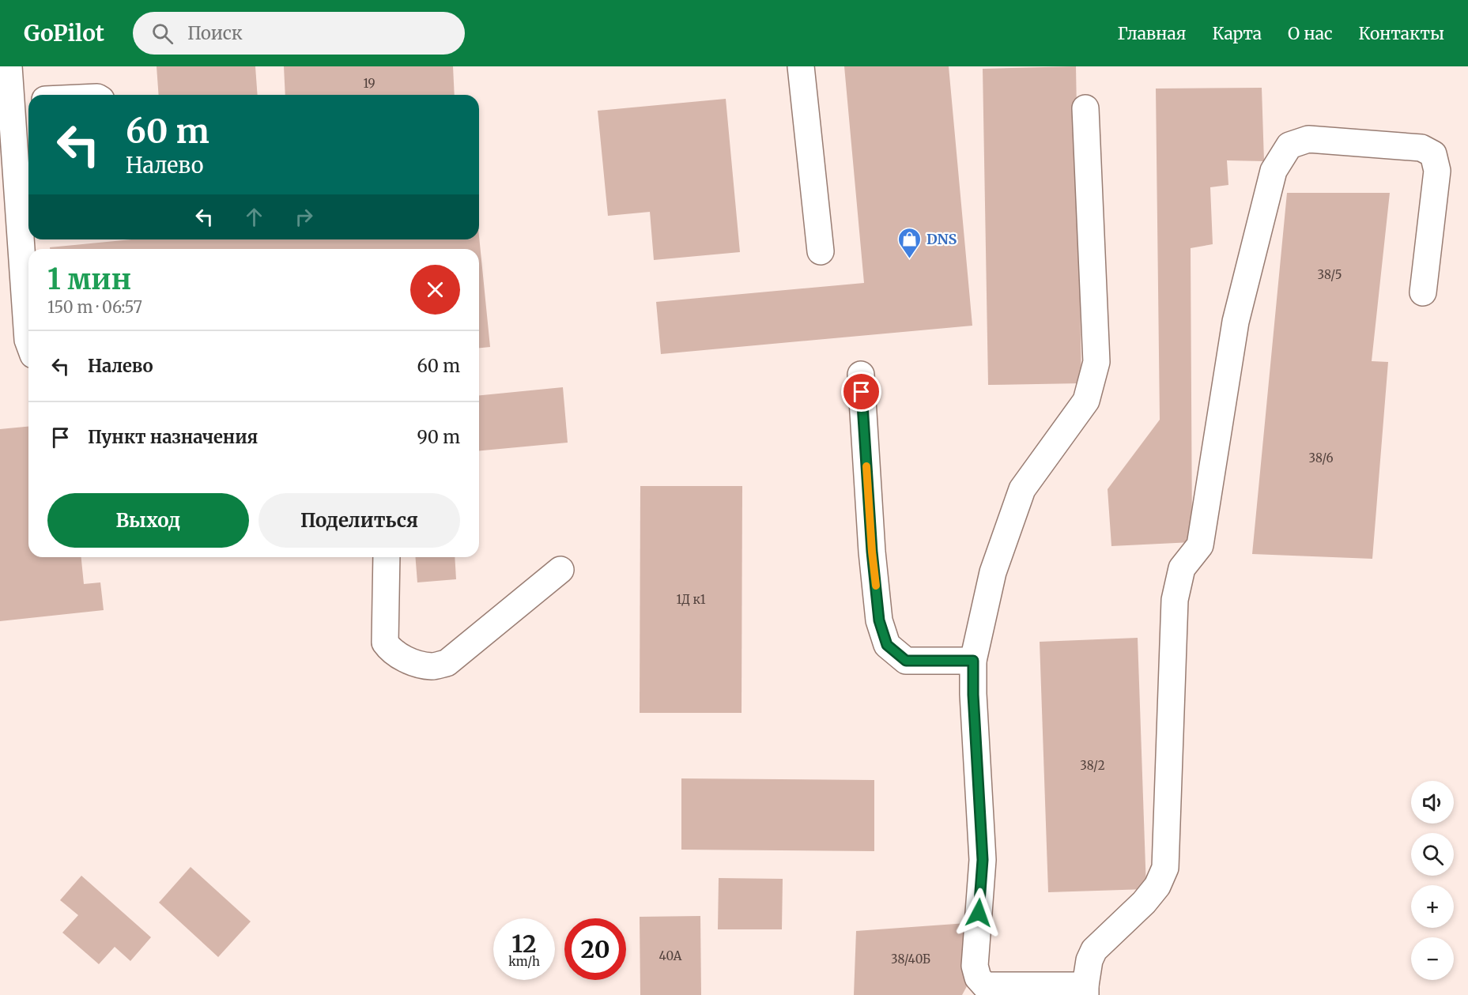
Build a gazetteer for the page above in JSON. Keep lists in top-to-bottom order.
{
  "places": {
    "shop": ["DNS"]
  },
  "house_numbers": [
    "19",
    "38/5",
    "38/6",
    "1Д к1",
    "38/2",
    "40А",
    "38/40Б"
  ],
  "page": {
    "header": "GoPilot",
    "search": "Поиск",
    "nav": [
      "Главная",
      "Карта",
      "О нас",
      "Контакты"
    ],
    "turn": ["60 m", "Налево"],
    "heading": ["1 мин", "150 m · 06:57"],
    "list": [
      {
        "name": "Налево",
        "value": "60 m"
      },
      {
        "name": "Пункт назначения",
        "value": "90 m"
      }
    ],
    "buttons": ["Выход", "Поделиться"],
    "map_buttons": ["+", "−"],
    "speed": "12 km/h",
    "limit": "20"
  }
}
